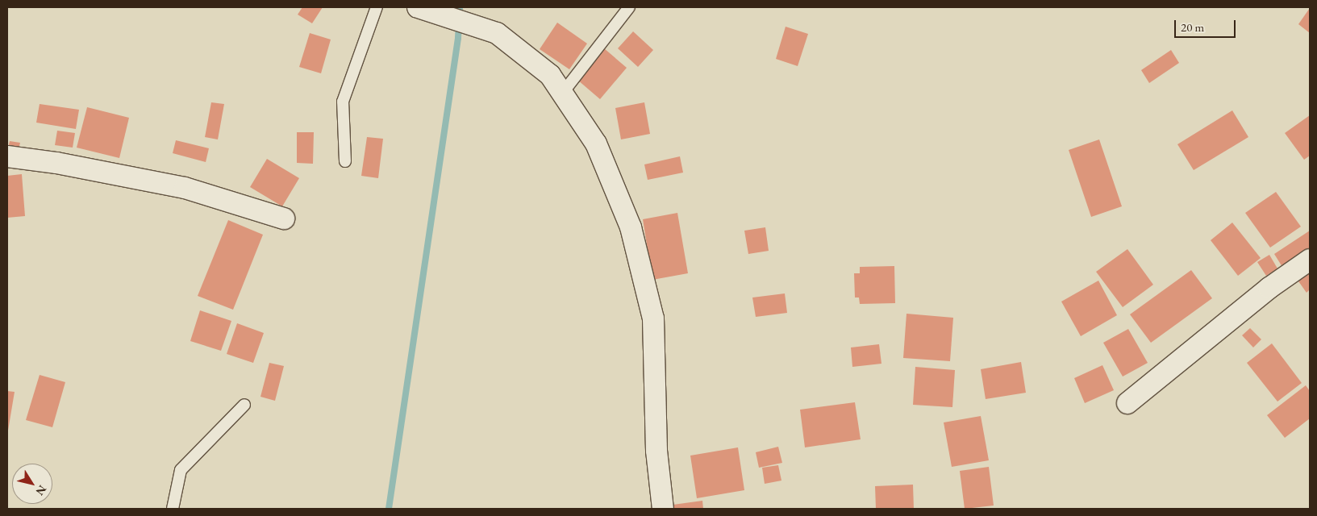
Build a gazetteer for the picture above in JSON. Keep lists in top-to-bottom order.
{
  "scale_bar": "20 m",
  "north": "bottom right"
}
